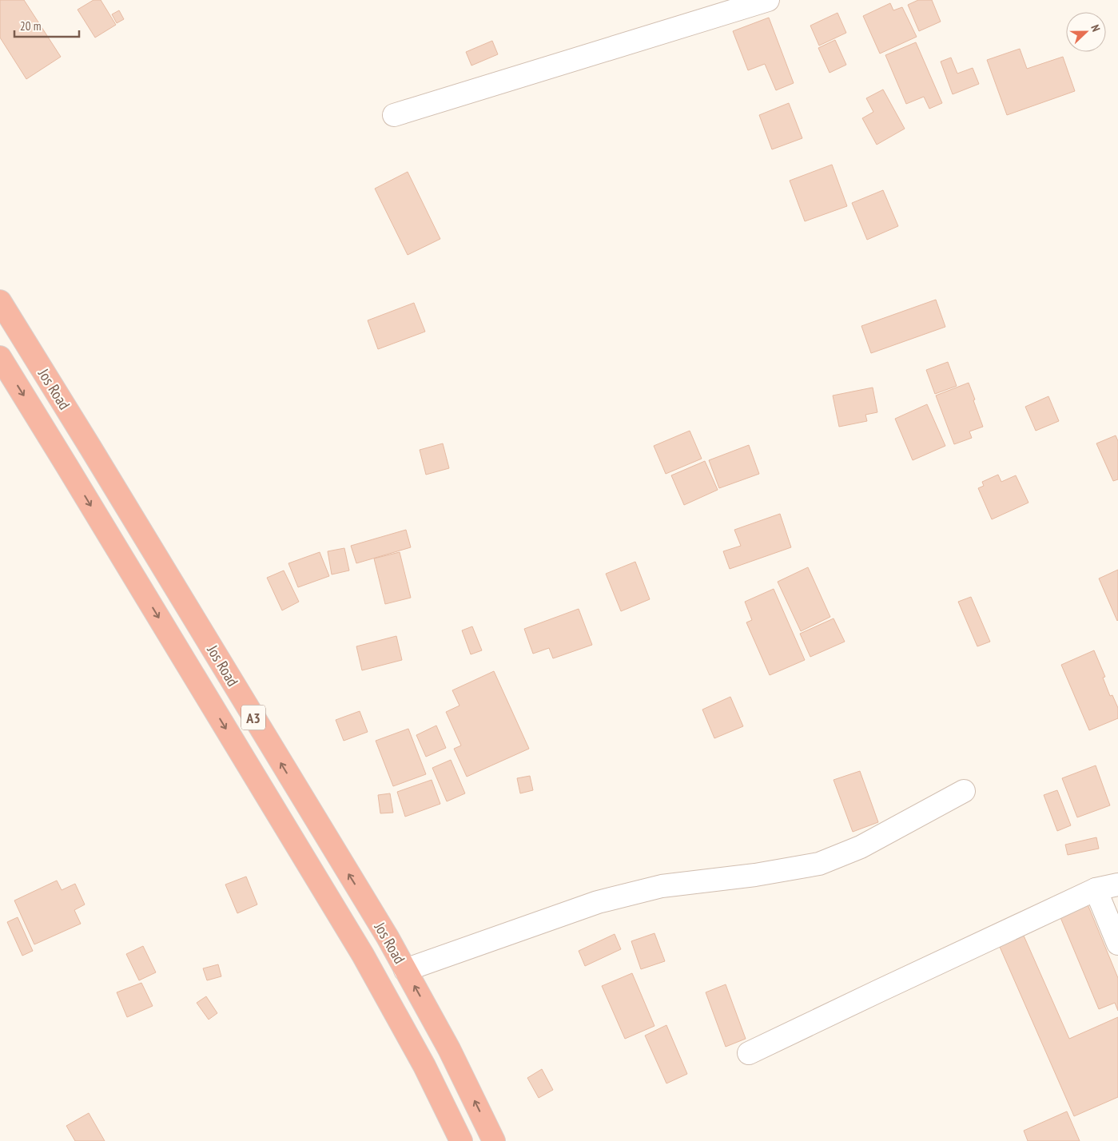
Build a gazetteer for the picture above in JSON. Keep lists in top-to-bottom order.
{
  "streets": {
    "highway": ["Jos Road", "A3"]
  },
  "scale_bar": "20 m",
  "north": "right"
}
